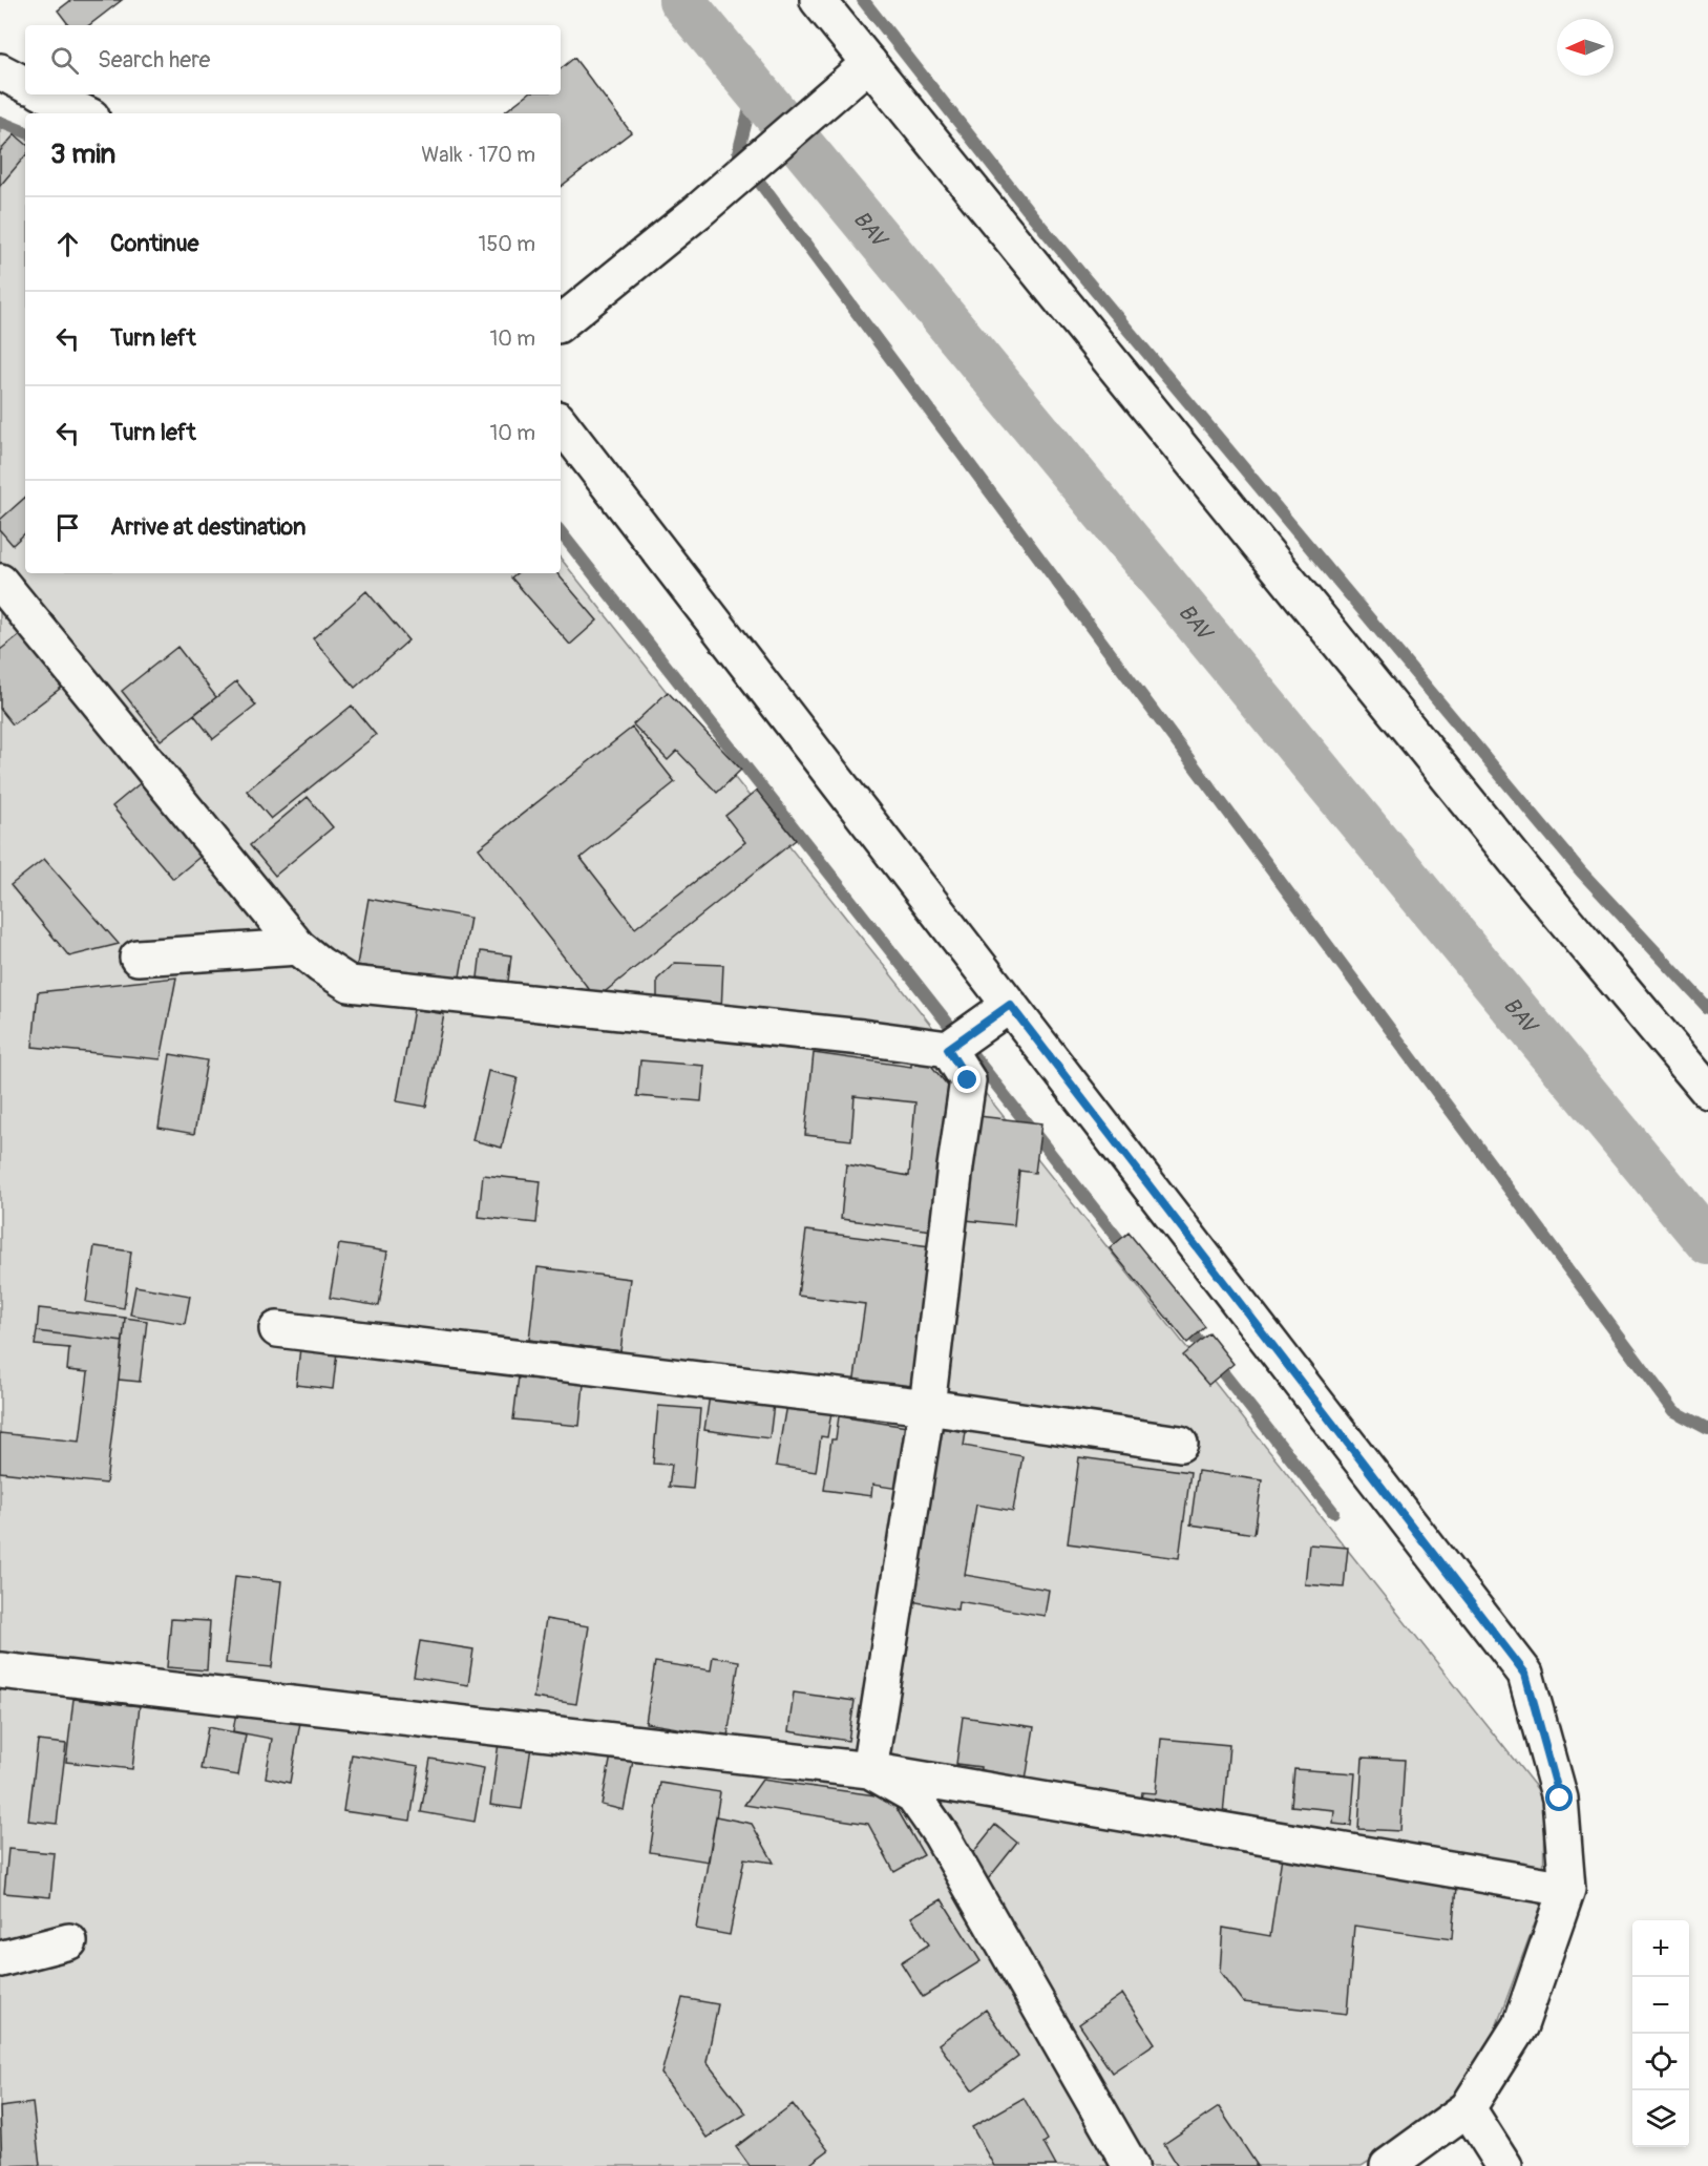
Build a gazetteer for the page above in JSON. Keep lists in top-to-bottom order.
{
  "water": ["BAV"],
  "north": "left",
  "page": {
    "search": "Search here",
    "heading": ["3 min", "Walk · 170 m"],
    "list": [
      ["Continue", "150 m"],
      ["Turn left", "10 m"],
      ["Turn left", "10 m"],
      "Arrive at destination"
    ],
    "map_buttons": ["+", "−"]
  }
}
